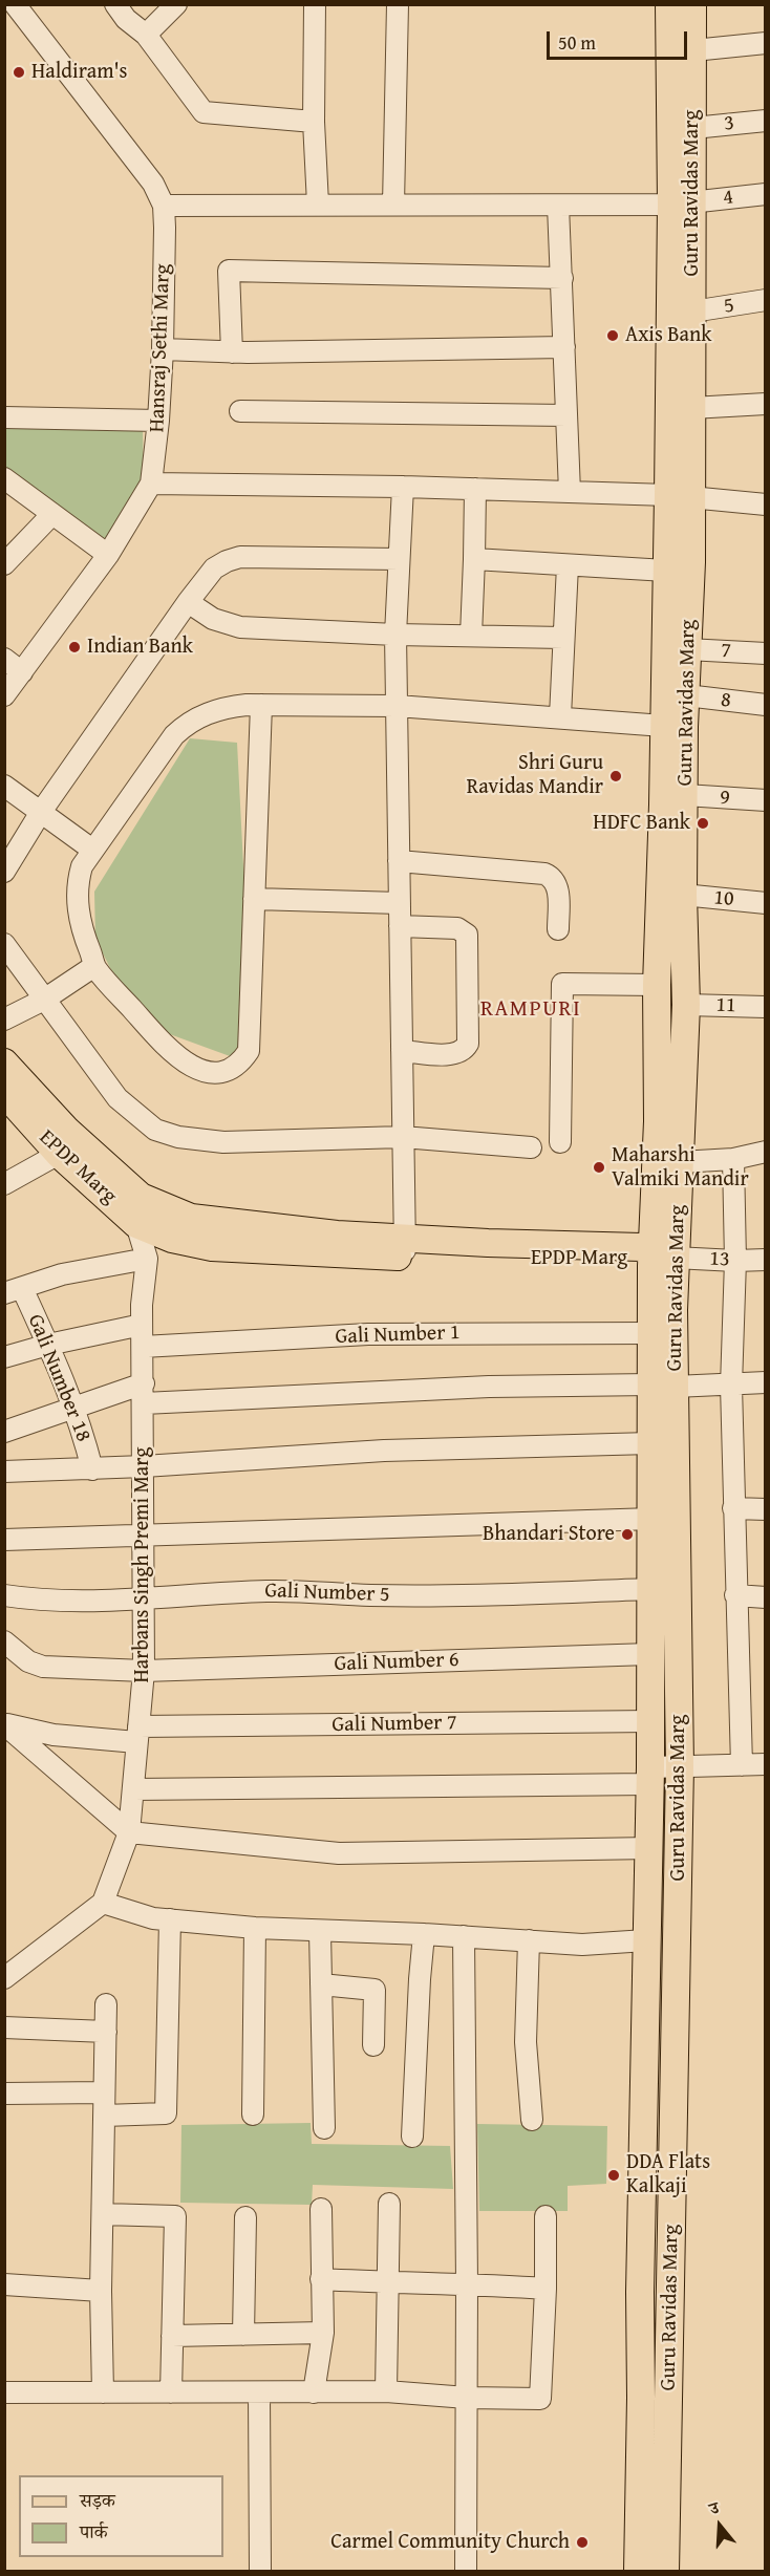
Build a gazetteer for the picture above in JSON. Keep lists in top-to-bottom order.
{
  "streets": {
    "main road": ["Guru Ravidas Marg", "EPDP Marg"],
    "street": [
      "3",
      "4",
      "5",
      "Hansraj Sethi Marg",
      "7",
      "8",
      "9",
      "10",
      "11",
      "13",
      "Gali Number 1",
      "Gali Number 18",
      "Harbans Singh Premi Marg",
      "Gali Number 5",
      "Gali Number 6",
      "Gali Number 7"
    ]
  },
  "crossings": [
    ["3", "Guru Ravidas Marg"],
    ["Guru Ravidas Marg", "4"],
    ["Guru Ravidas Marg", "5"],
    ["Guru Ravidas Marg", "7"],
    ["Guru Ravidas Marg", "8"],
    ["Guru Ravidas Marg", "9"],
    ["Guru Ravidas Marg", "10"],
    ["Guru Ravidas Marg", "11"],
    ["Guru Ravidas Marg", "EPDP Marg"],
    ["Guru Ravidas Marg", "13"],
    ["Guru Ravidas Marg", "Gali Number 1"],
    ["Guru Ravidas Marg", "Gali Number 5"],
    ["Guru Ravidas Marg", "Gali Number 6"],
    ["Guru Ravidas Marg", "Gali Number 7"],
    ["4", "Hansraj Sethi Marg"],
    ["EPDP Marg", "13"],
    ["EPDP Marg", "Harbans Singh Premi Marg"],
    ["Gali Number 1", "Harbans Singh Premi Marg"],
    ["Harbans Singh Premi Marg", "Gali Number 5"],
    ["Harbans Singh Premi Marg", "Gali Number 6"],
    ["Harbans Singh Premi Marg", "Gali Number 7"]
  ],
  "districts": ["RAMPURI"],
  "places": [
    "Haldiram's",
    "Axis Bank",
    "Indian Bank",
    "Shri Guru Ravidas Mandir",
    "HDFC Bank",
    "Maharshi Valmiki Mandir",
    "Bhandari Store",
    "DDA Flats Kalkaji",
    "Carmel Community Church"
  ],
  "legend": ["सड़क", "पार्क"],
  "scale_bar": "50 m",
  "north": "top"
}
